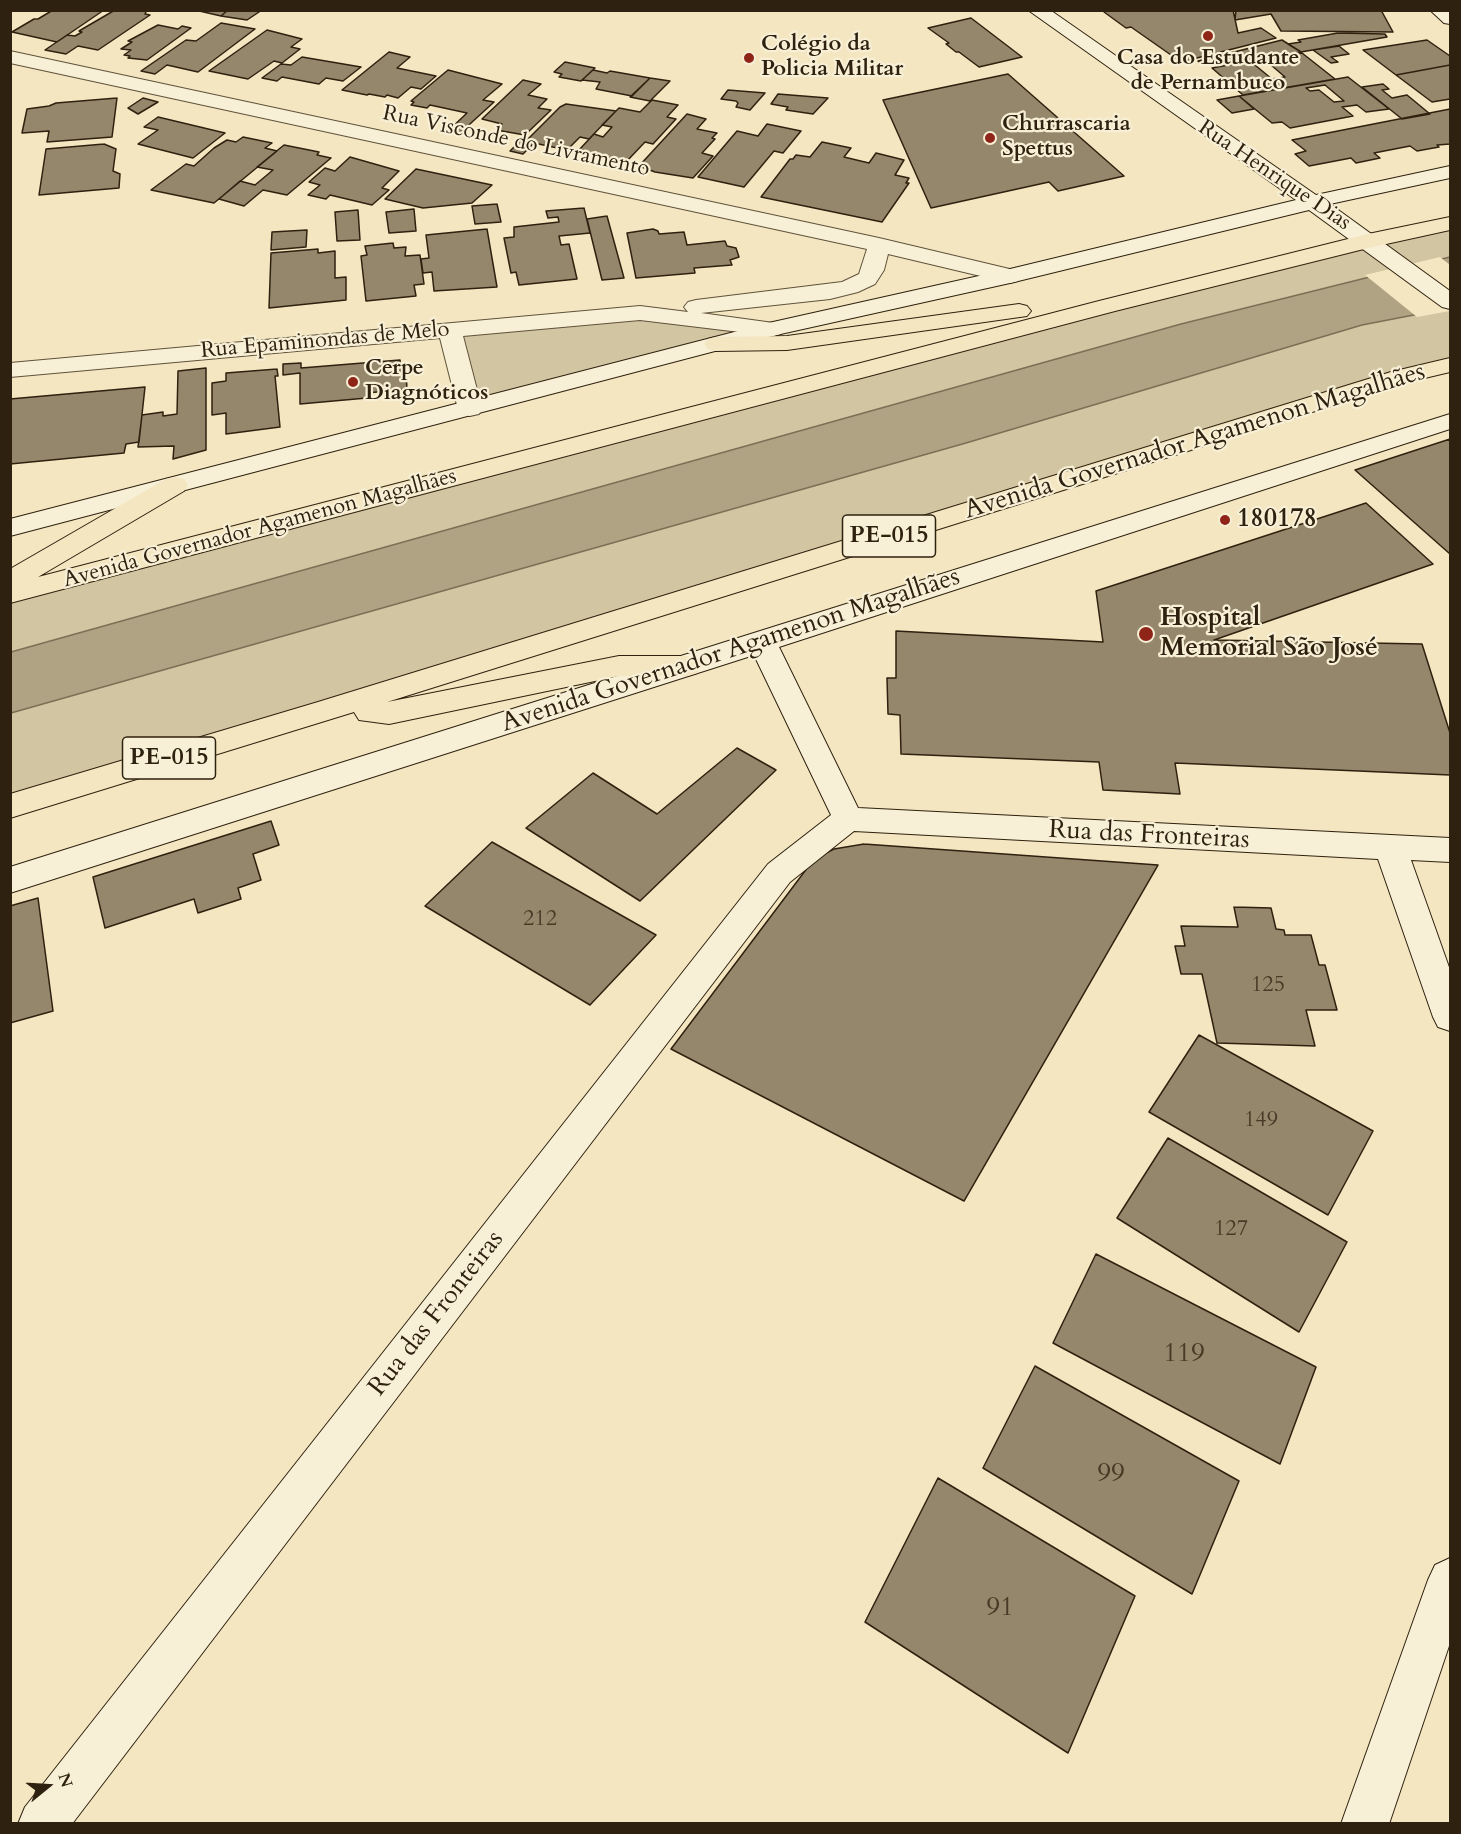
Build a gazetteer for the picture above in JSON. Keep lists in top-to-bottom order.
{
  "streets": {
    "highway": ["Avenida Governador Agamenon Magalhães", "PE-015"],
    "street": [
      "Rua Visconde do Livramento",
      "Rua Henrique Dias",
      "Rua Epaminondas de Melo",
      "Rua das Fronteiras"
    ]
  },
  "crossings": [
    ["Rua Visconde do Livramento", "Rua Epaminondas de Melo"],
    ["Rua Henrique Dias", "Avenida Governador Agamenon Magalhães"]
  ],
  "places": [
    "Casa do Estudante de Pernambuco",
    "Colégio da Policia Militar",
    "Churrascaria Spettus",
    "Cerpe Diagnóticos",
    "180178",
    "Hospital Memorial São José"
  ],
  "house_numbers": [
    "212",
    "125",
    "149",
    "127",
    "119",
    "99",
    "91"
  ],
  "north": "right"
}
